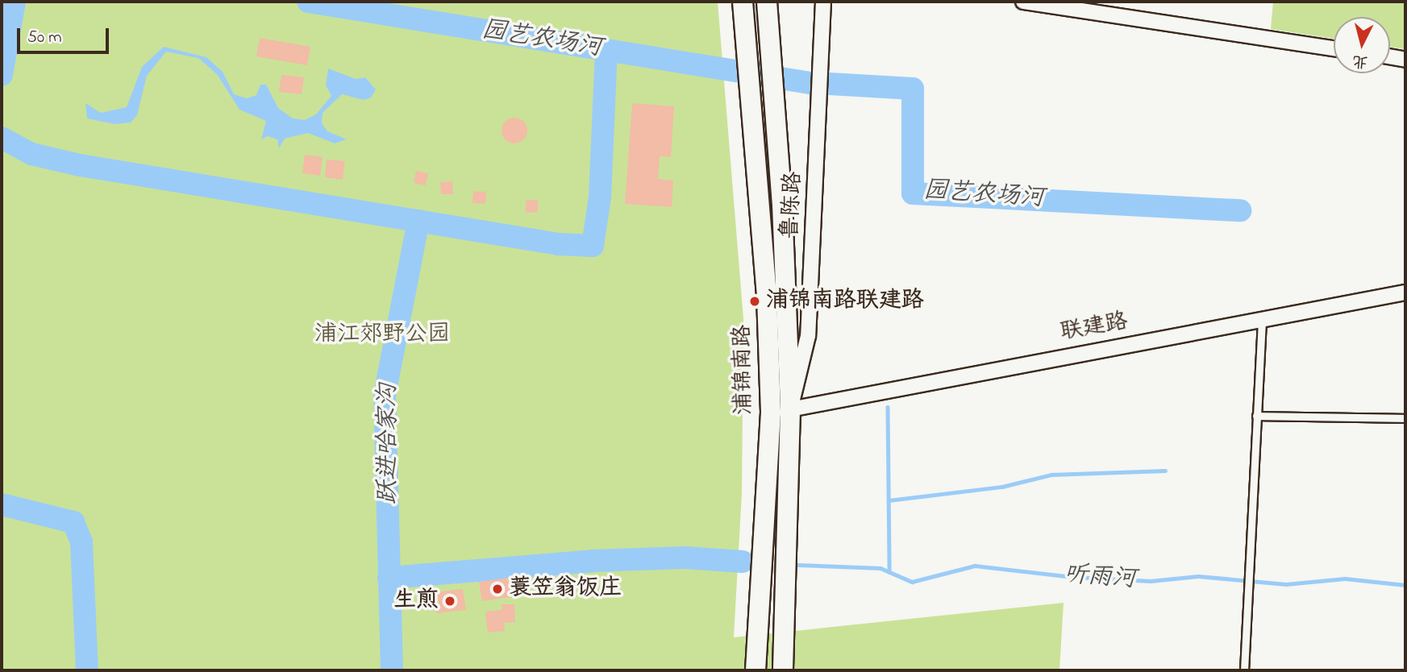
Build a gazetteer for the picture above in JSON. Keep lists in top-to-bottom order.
{
  "streets": {
    "main road": ["浦锦南路"],
    "street": ["鲁陈路", "联建路"]
  },
  "crossings": [
    ["鲁陈路", "联建路"],
    ["鲁陈路", "浦锦南路"],
    ["联建路", "浦锦南路"]
  ],
  "water": ["园艺农场河", "跃进哈家沟", "听雨河"],
  "parks": ["浦江郊野公园"],
  "places": ["浦锦南路联建路", "蓑笠翁饭庄", "生煎"],
  "scale_bar": "50 m",
  "north": "bottom"
}
